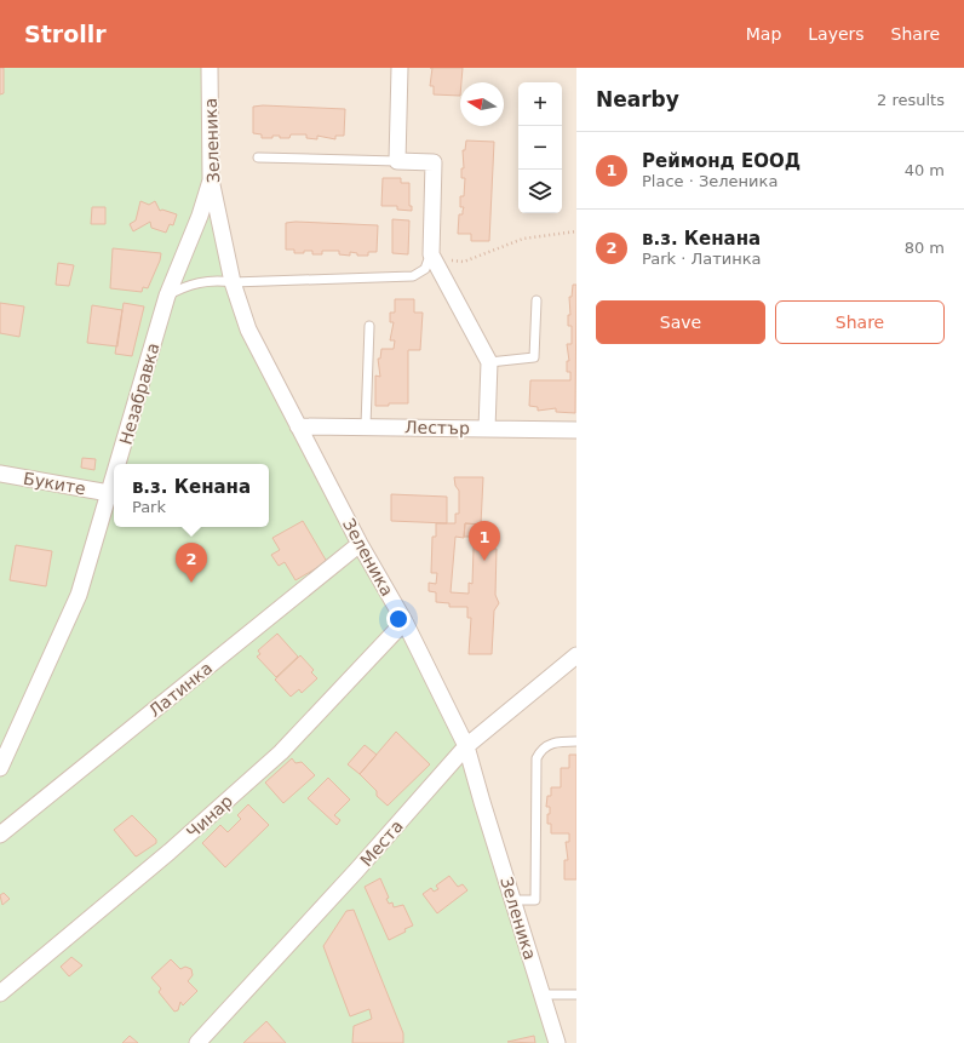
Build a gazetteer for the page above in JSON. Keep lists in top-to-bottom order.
{
  "streets": {
    "street": [
      "Зеленика",
      "Незабравка",
      "Лестър",
      "Буките",
      "Латинка",
      "Чинар",
      "Места"
    ]
  },
  "crossings": [
    ["Зеленика", "Незабравка"],
    ["Зеленика", "Лестър"],
    ["Зеленика", "Латинка"],
    ["Зеленика", "Чинар"],
    ["Зеленика", "Места"],
    ["Незабравка", "Буките"]
  ],
  "north": "left",
  "page": {
    "header": "Strollr",
    "nav": ["Map", "Layers", "Share"],
    "heading": ["Nearby", "2 results"],
    "map_buttons": ["+", "−"],
    "list": [
      {
        "mark": "1",
        "name": "Реймонд ЕООД",
        "note": "Place · Зеленика",
        "value": "40 m"
      },
      {
        "mark": "2",
        "name": "в.з. Кенана",
        "note": "Park · Латинка",
        "value": "80 m"
      }
    ],
    "buttons": ["Save", "Share"],
    "popup": ["в.з. Кенана", "Park"],
    "pins": ["1", "2"]
  }
}
